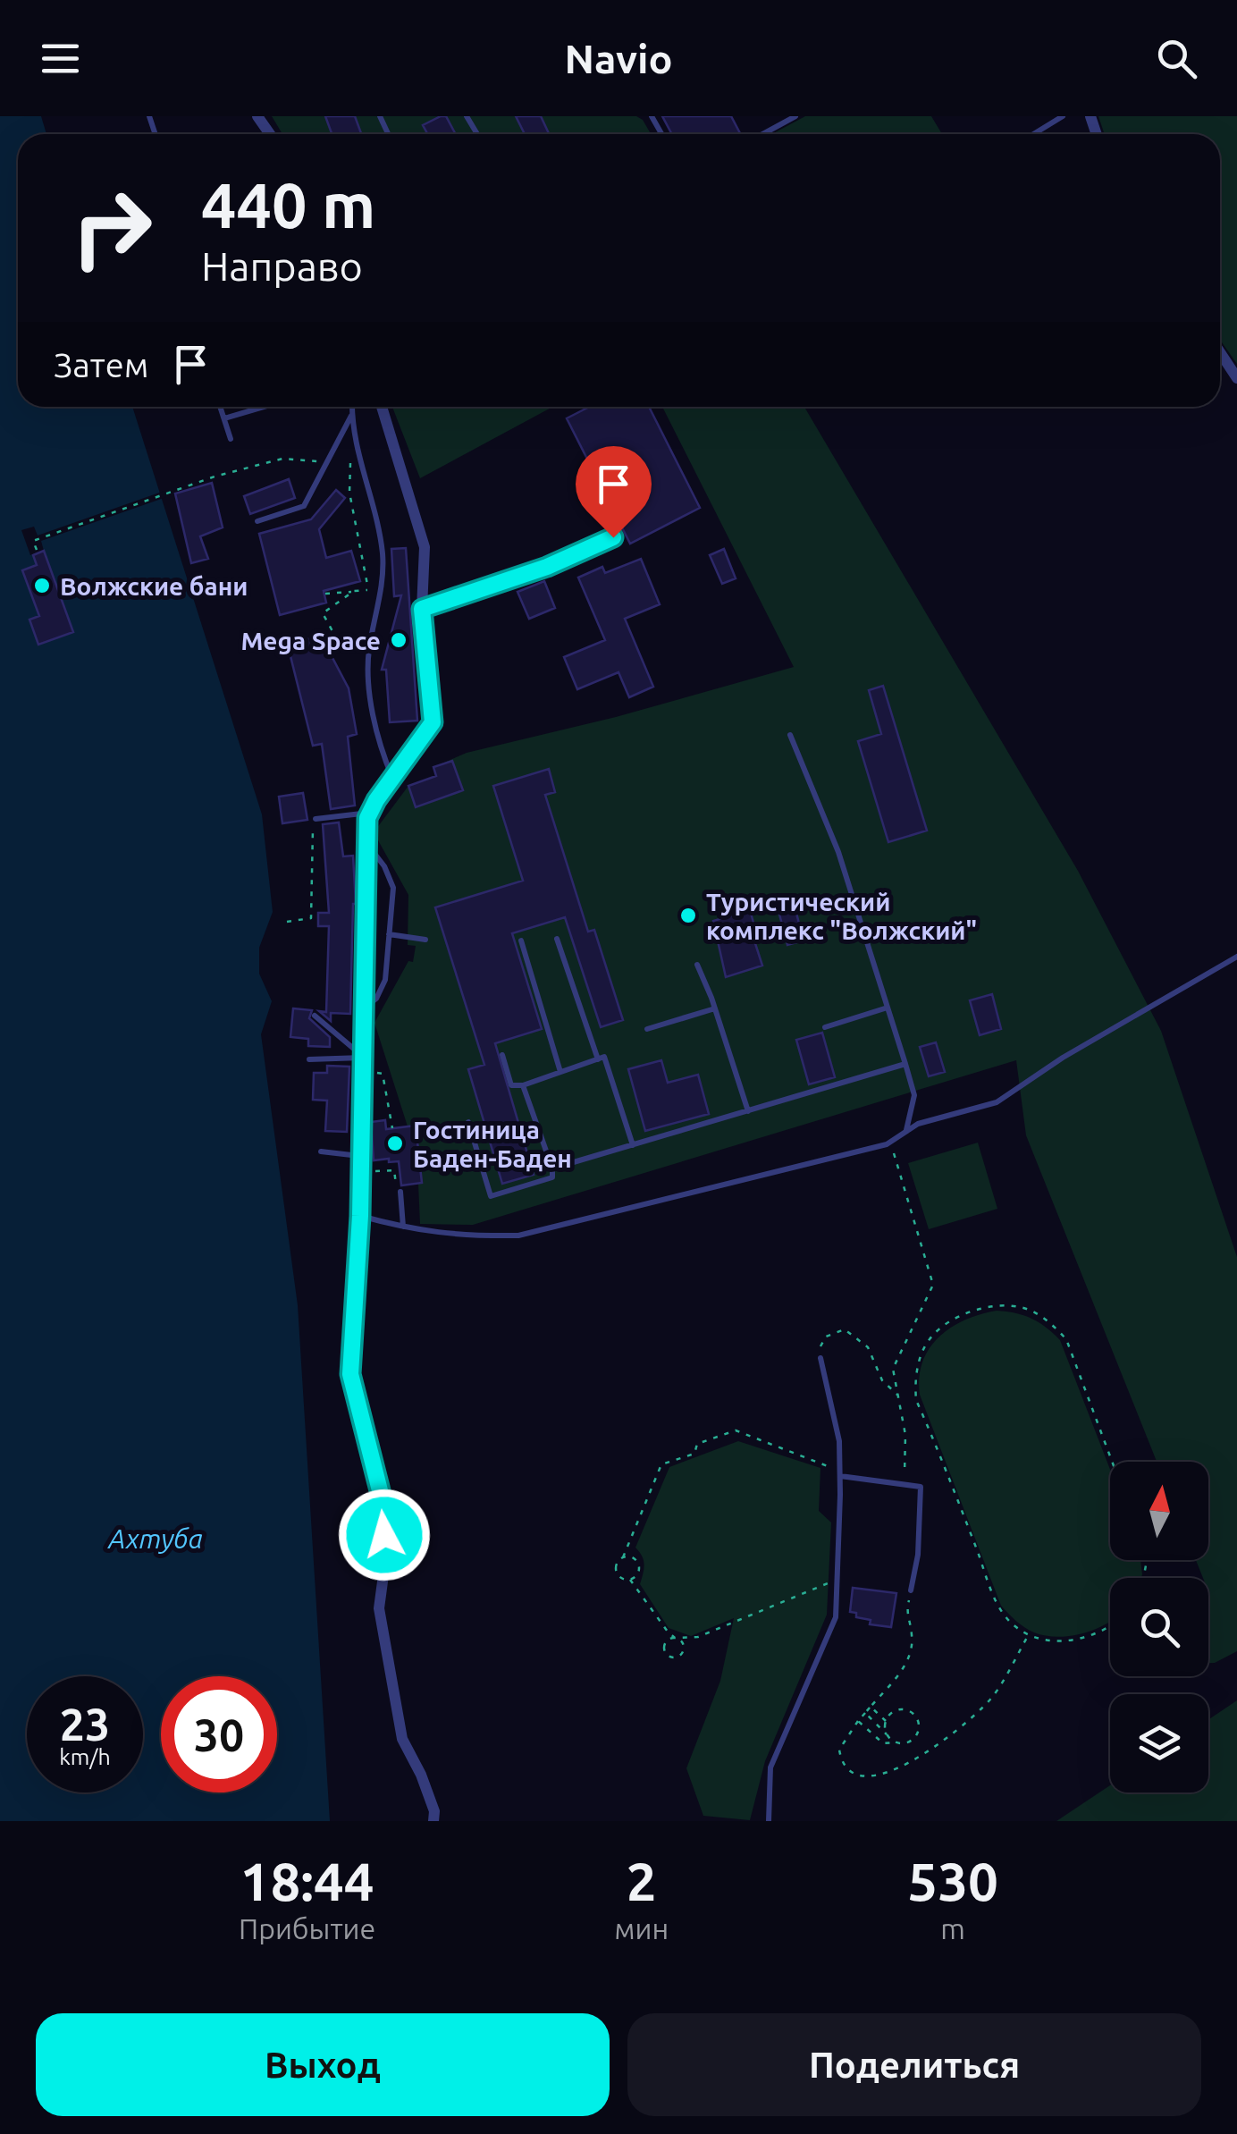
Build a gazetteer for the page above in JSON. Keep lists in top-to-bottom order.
{
  "water": ["Ахтуба"],
  "places": [
    "Волжские бани",
    "Mega Space",
    "Туристический комплекс \"Волжский\"",
    "Гостиница Баден-Баден"
  ],
  "north": "top",
  "page": {
    "header": "Navio",
    "turn": ["440 m", "Направо"],
    "then": "Затем",
    "speed": "23 km/h",
    "limit": "30",
    "eta": [
      "18:44",
      "Прибытие",
      "2",
      "мин",
      "530",
      "m"
    ],
    "buttons": ["Выход", "Поделиться"]
  }
}
